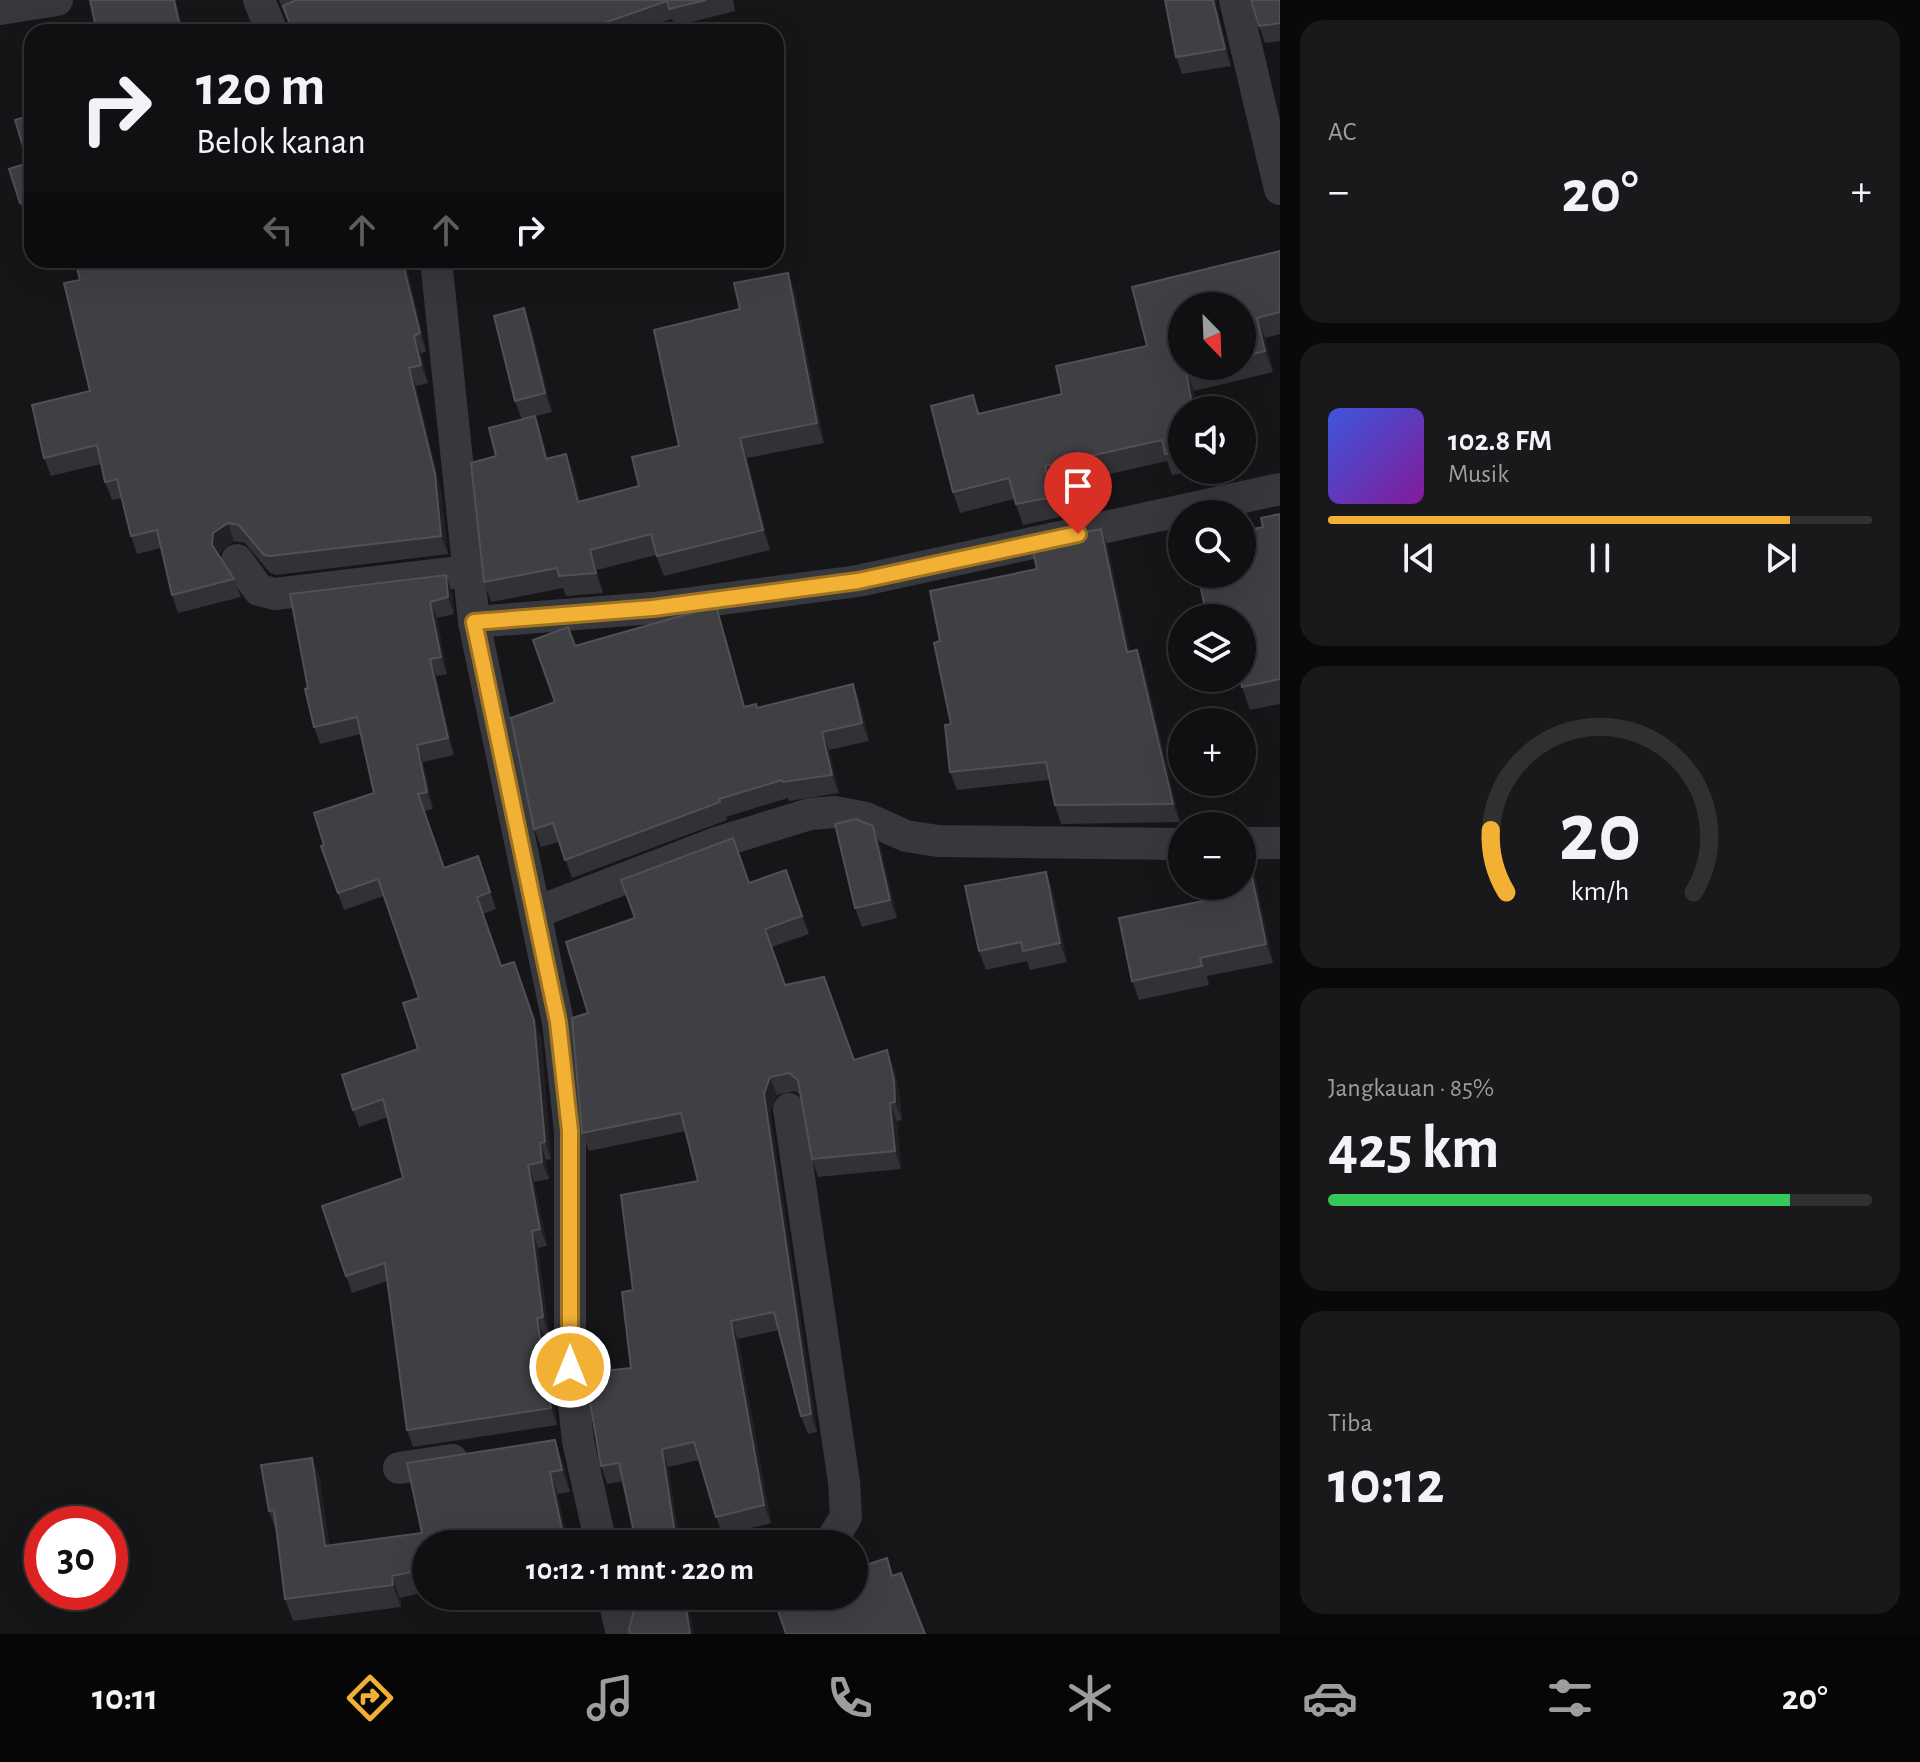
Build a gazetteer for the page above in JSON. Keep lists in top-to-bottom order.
{
  "north": "bottom right",
  "page": {
    "tile": [
      "AC",
      ["Jangkauan · 85%", "425 km"],
      ["Tiba", "10:12"]
    ],
    "turn": ["120 m", "Belok kanan"],
    "heat": ["−", "20°", "+"],
    "map_buttons": ["+", "−"],
    "song": ["102.8 FM", "Musik"],
    "limit": "30",
    "trip": "10:12 · 1 mnt · 220 m",
    "tabs": ["10:11", "20°"],
    "gauge": ["20", "km/h"]
  }
}
